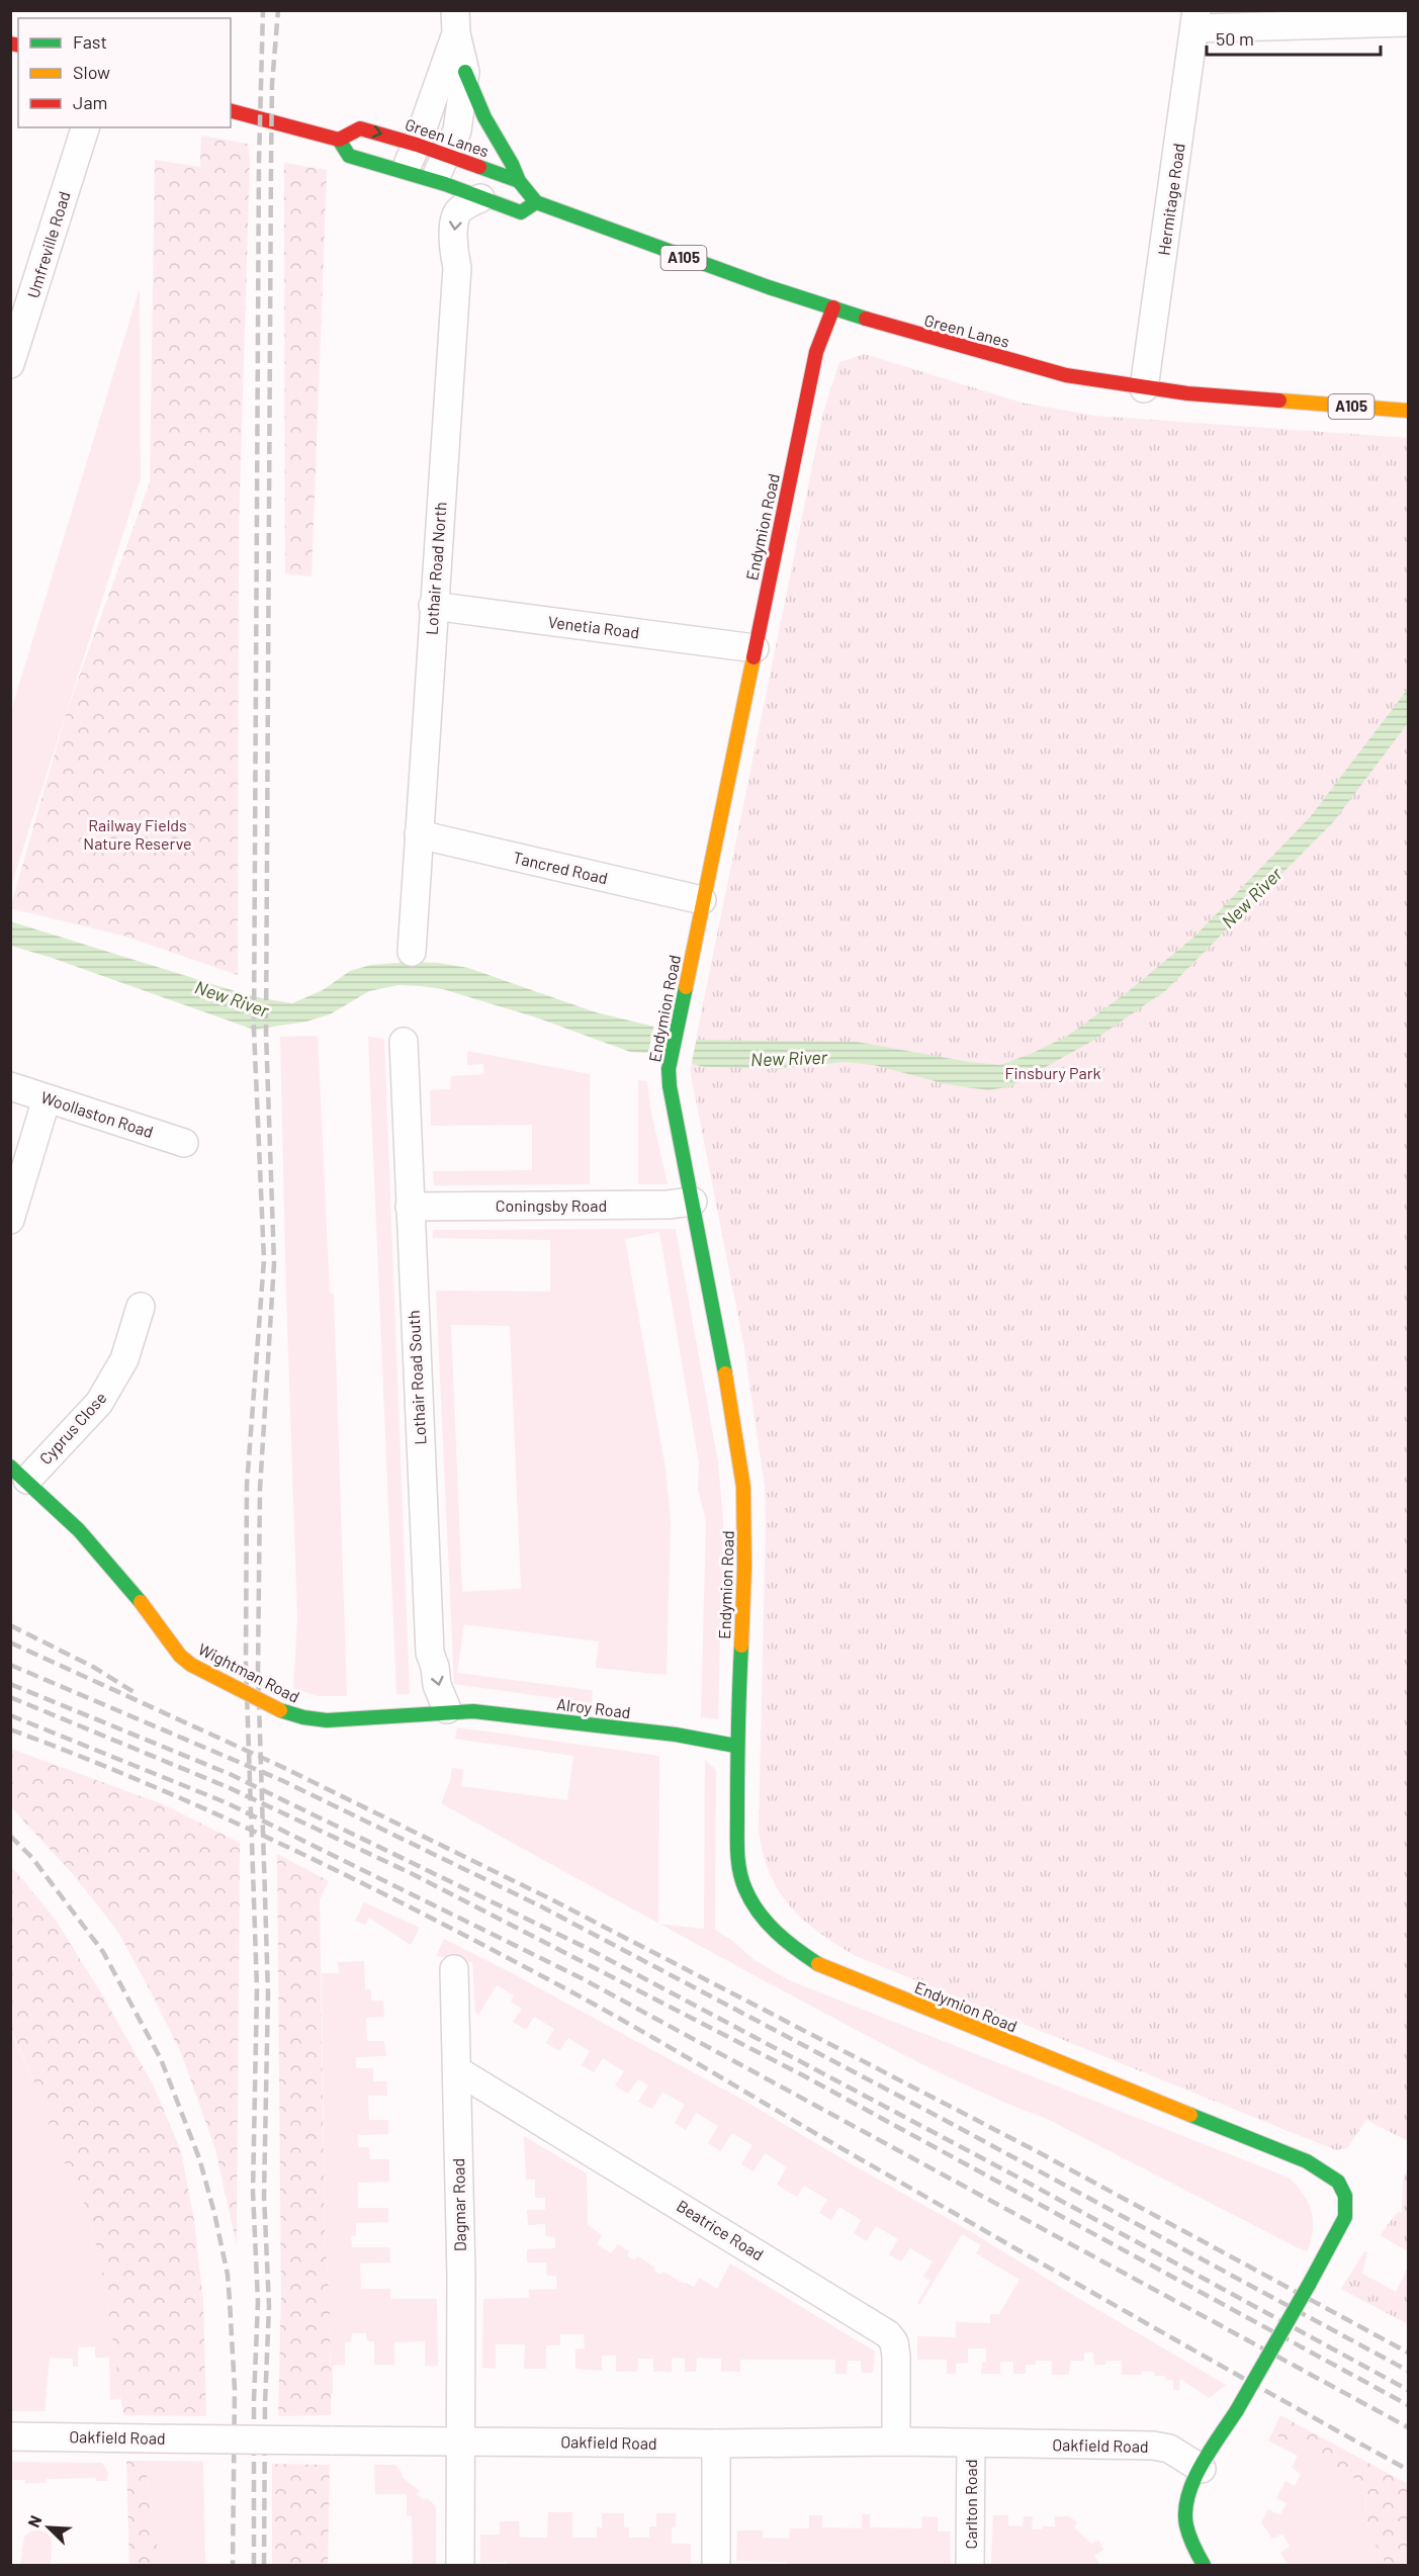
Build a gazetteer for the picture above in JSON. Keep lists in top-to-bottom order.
{
  "streets": {
    "main road": [
      "Green Lanes",
      "A105",
      "Endymion Road",
      "Wightman Road",
      "Alroy Road"
    ],
    "street": [
      "Hermitage Road",
      "Umfreville Road",
      "Lothair Road North",
      "Venetia Road",
      "Tancred Road",
      "Woollaston Road",
      "Coningsby Road",
      "Lothair Road South",
      "Cyprus Close",
      "Dagmar Road",
      "Beatrice Road",
      "Oakfield Road",
      "Carlton Road"
    ]
  },
  "crossings": [
    ["Green Lanes", "Hermitage Road"],
    ["Green Lanes", "Endymion Road"],
    ["Endymion Road", "Venetia Road"],
    ["Endymion Road", "Tancred Road"],
    ["Endymion Road", "Coningsby Road"],
    ["Endymion Road", "Alroy Road"],
    ["Endymion Road", "Oakfield Road"],
    ["Lothair Road North", "Venetia Road"],
    ["Lothair Road North", "Tancred Road"],
    ["Coningsby Road", "Lothair Road South"],
    ["Lothair Road South", "Wightman Road"],
    ["Lothair Road South", "Alroy Road"],
    ["Cyprus Close", "Wightman Road"],
    ["Wightman Road", "Alroy Road"],
    ["Dagmar Road", "Beatrice Road"],
    ["Dagmar Road", "Oakfield Road"],
    ["Beatrice Road", "Oakfield Road"],
    ["Oakfield Road", "Carlton Road"]
  ],
  "one_way": ["Lothair Road North", "Lothair Road South"],
  "water": ["New River"],
  "parks": ["Railway Fields Nature Reserve", "Finsbury Park"],
  "legend": ["Fast", "Slow", "Jam"],
  "scale_bar": "50 m",
  "north": "top left"
}
